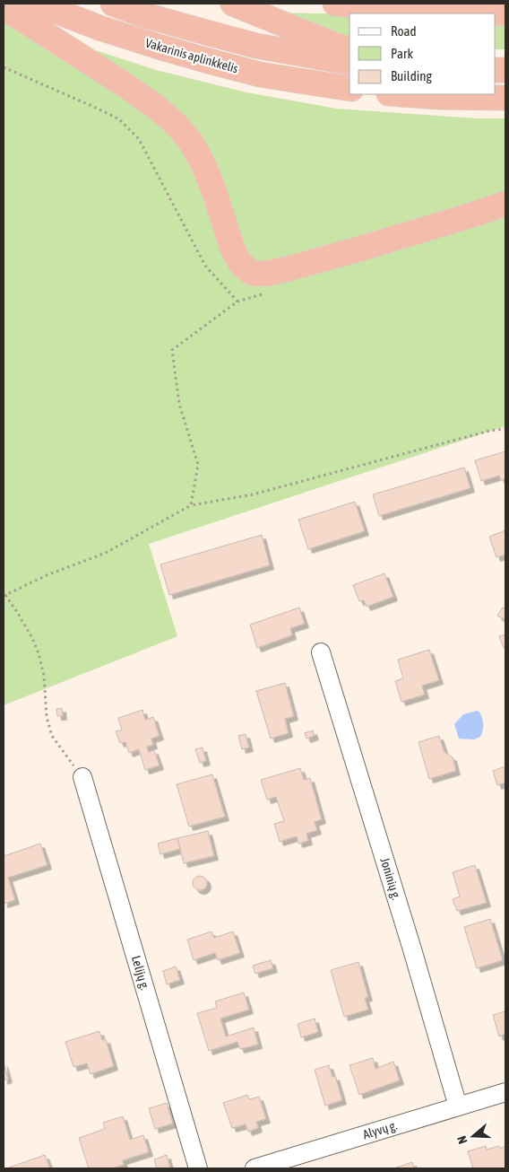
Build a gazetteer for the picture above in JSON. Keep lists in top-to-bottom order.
{
  "streets": {
    "highway": ["Vakarinis aplinkkelis"],
    "street": ["Joninių g.", "Lelijų g.", "Alyvų g."]
  },
  "crossings": [
    ["Joninių g.", "Alyvų g."]
  ],
  "legend": ["Road", "Park", "Building"],
  "north": "left"
}
